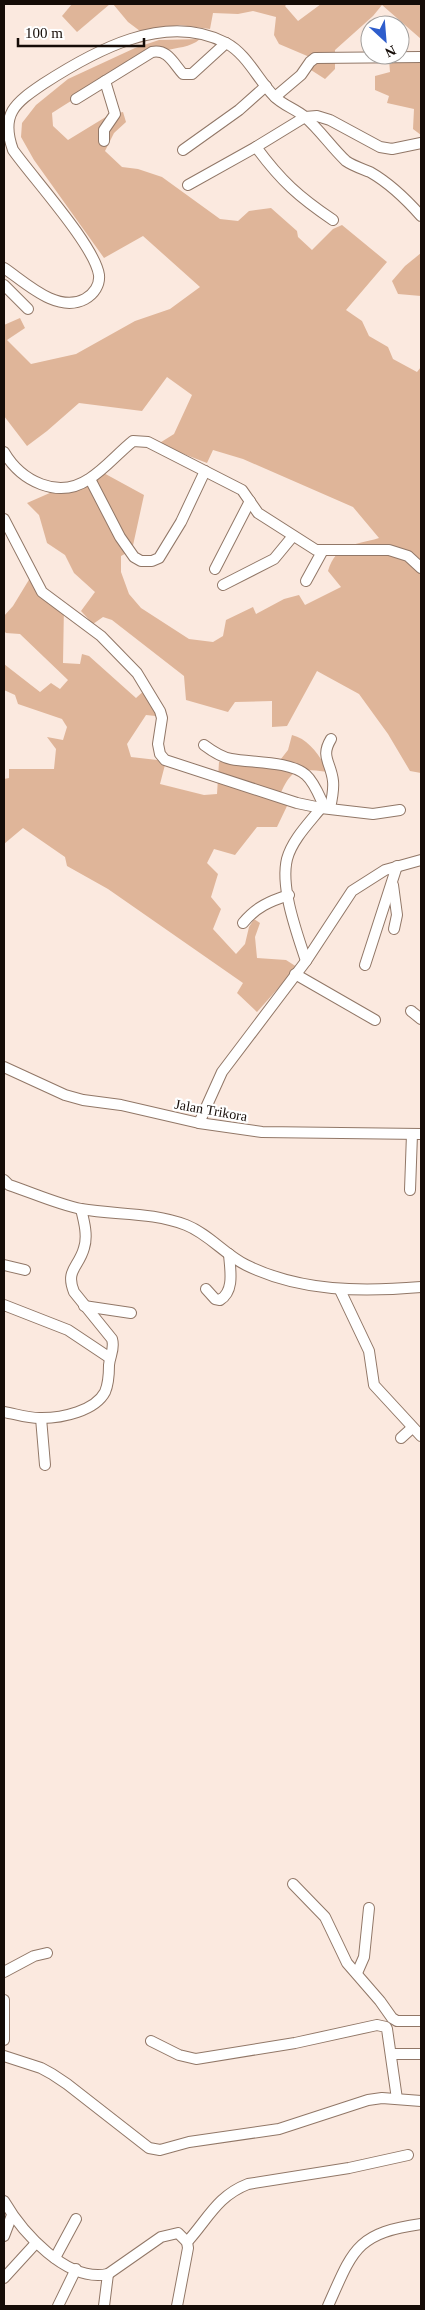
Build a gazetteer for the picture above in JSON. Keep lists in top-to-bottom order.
{
  "streets": {
    "street": ["Jalan Trikora"]
  },
  "scale_bar": "100 m",
  "north": "bottom right"
}
